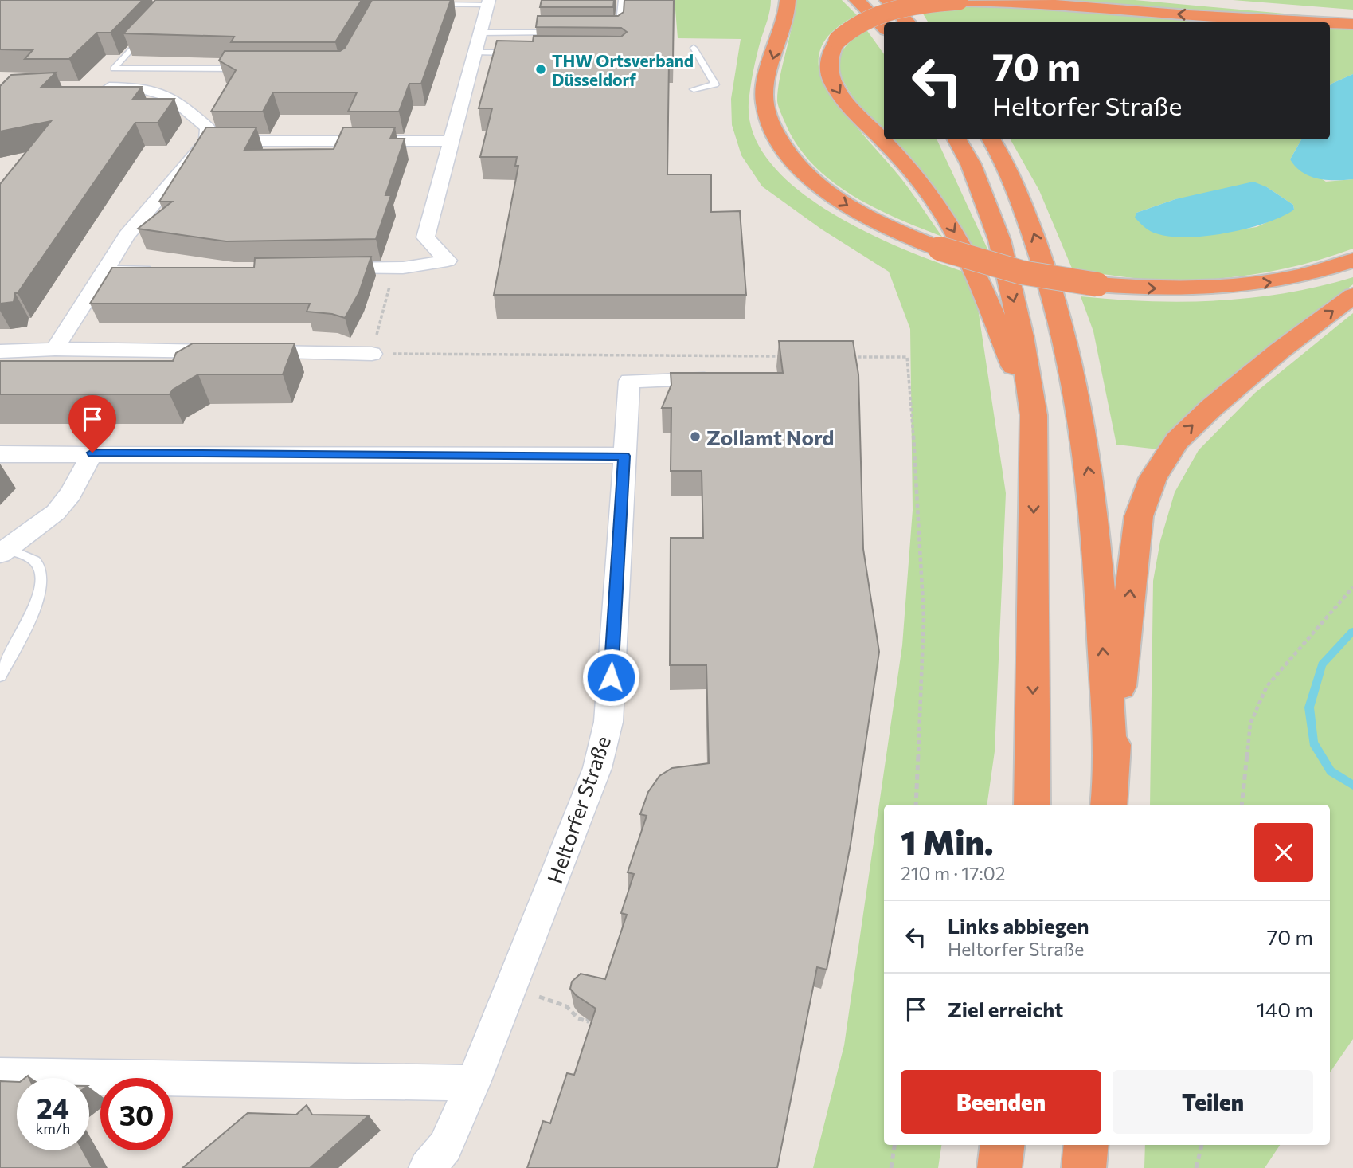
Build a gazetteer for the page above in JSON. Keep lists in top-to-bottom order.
{
  "streets": {
    "street": ["Heltorfer Straße"]
  },
  "places": ["THW Ortsverband Düsseldorf", "Zollamt Nord"],
  "page": {
    "turn": ["70 m", "Heltorfer Straße"],
    "heading": ["1 Min.", "210 m · 17:02"],
    "list": [
      {
        "name": "Links abbiegen",
        "note": "Heltorfer Straße",
        "value": "70 m"
      },
      {
        "name": "Ziel erreicht",
        "value": "140 m"
      }
    ],
    "buttons": ["Beenden", "Teilen"],
    "speed": "24 km/h",
    "limit": "30"
  }
}
